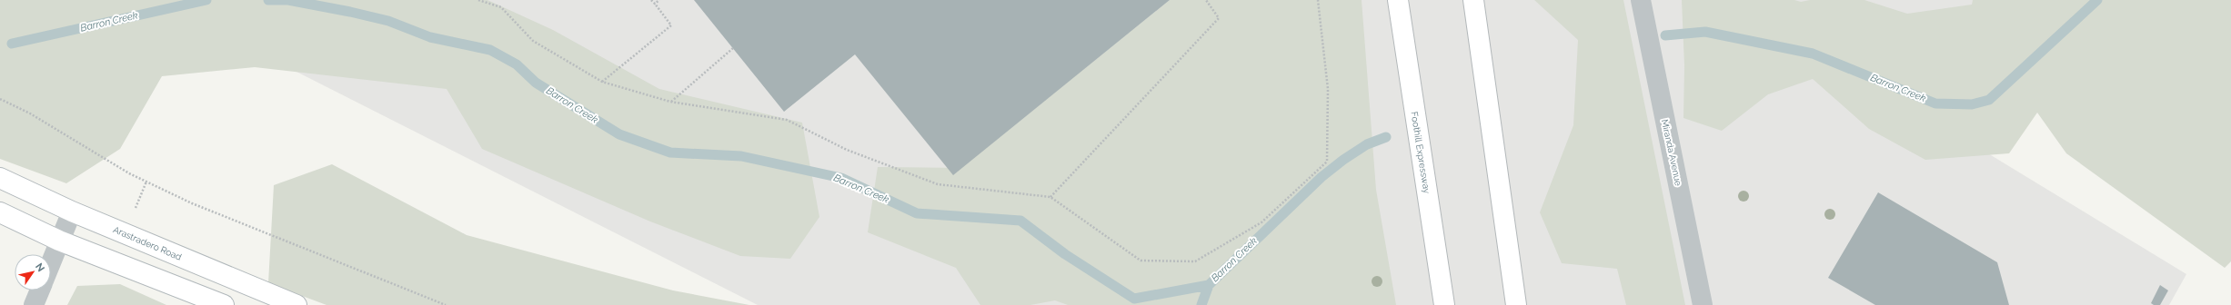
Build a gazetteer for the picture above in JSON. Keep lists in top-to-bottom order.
{
  "streets": {
    "main road": ["Foothill Expressway", "Arastradero Road"],
    "street": ["Miranda Avenue"]
  },
  "water": ["Barron Creek"],
  "north": "top right"
}
